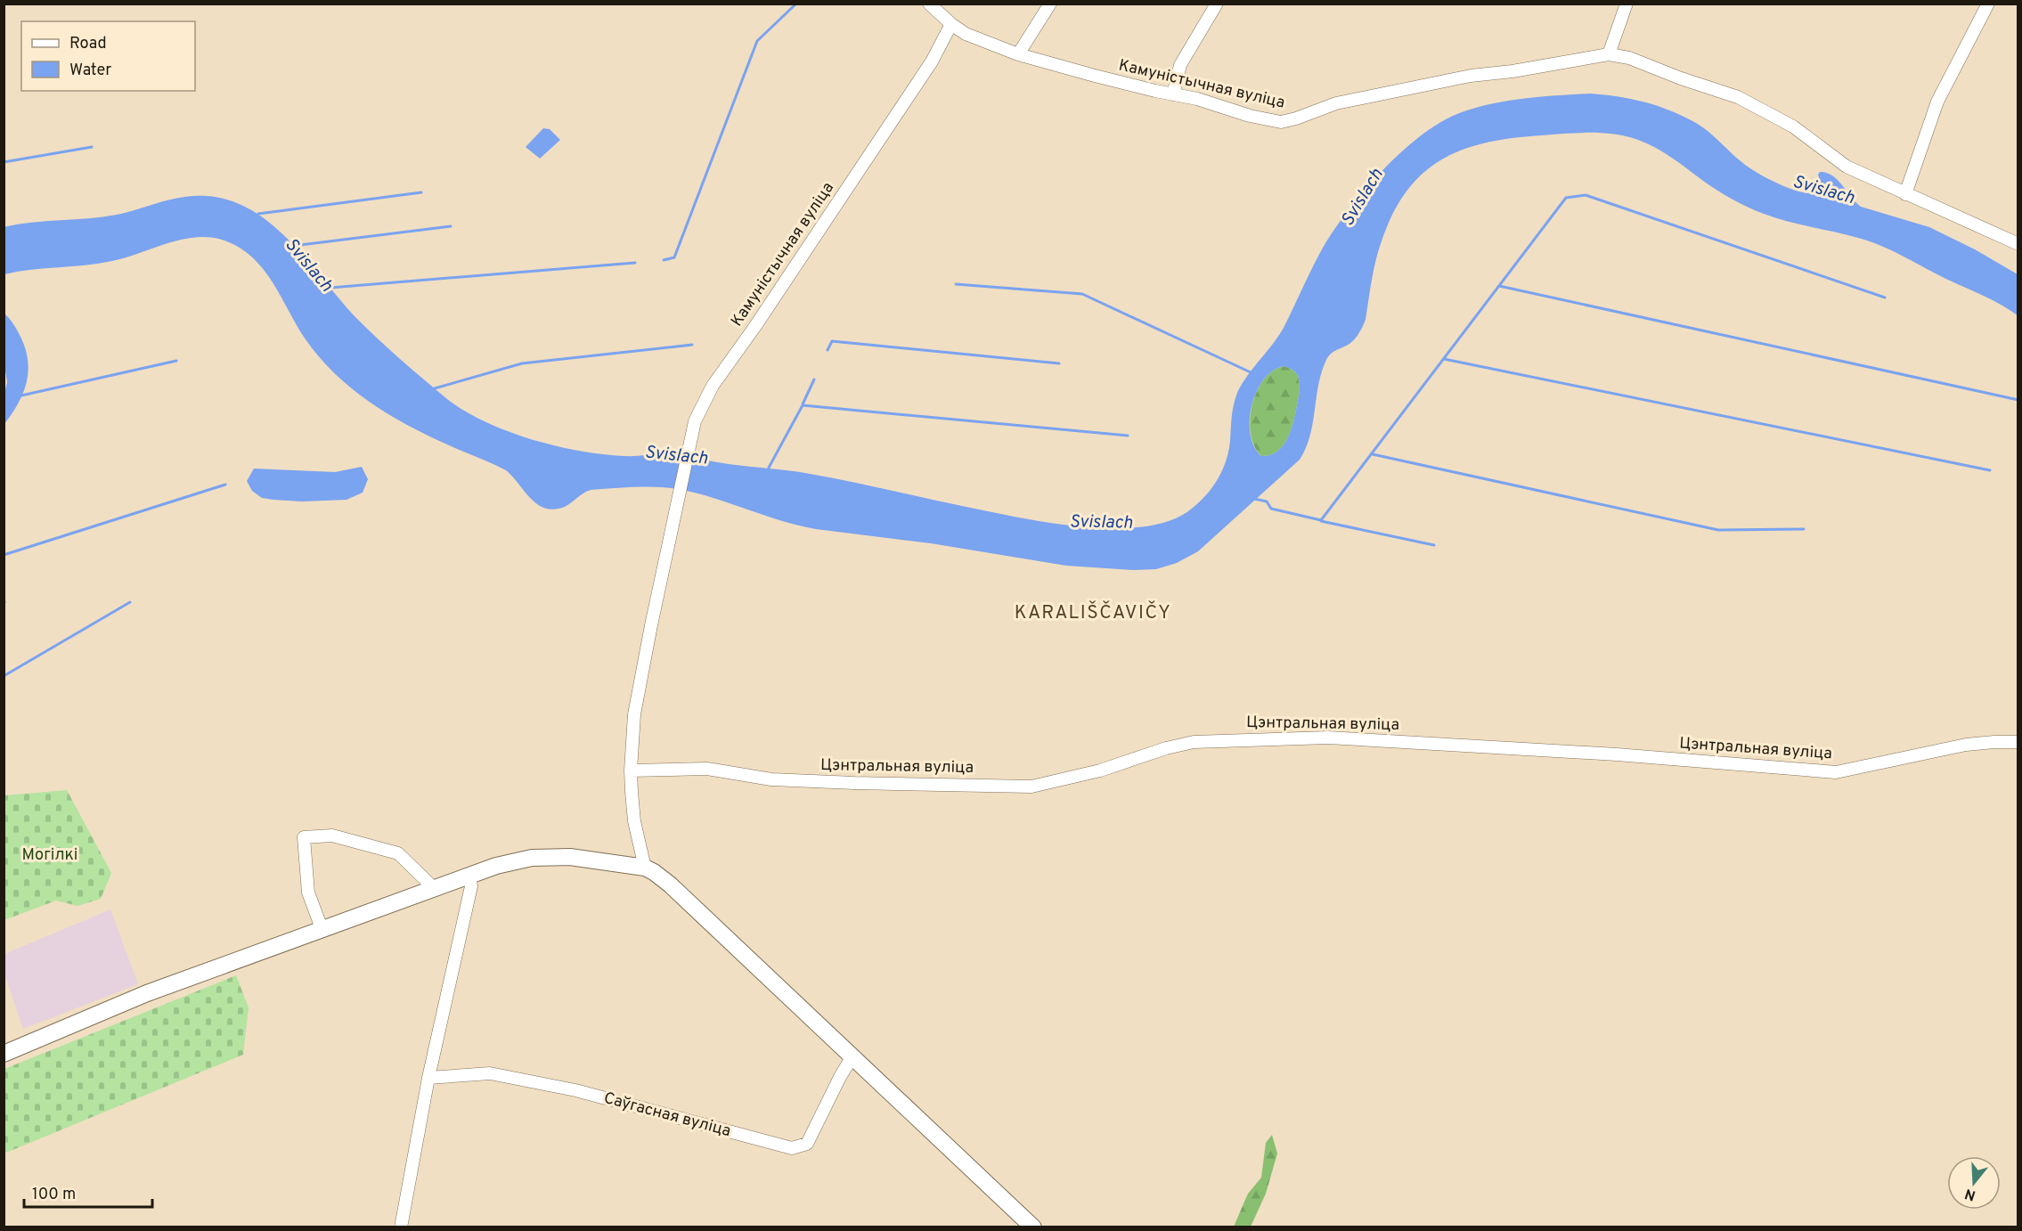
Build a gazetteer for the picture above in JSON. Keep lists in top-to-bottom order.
{
  "streets": {
    "street": ["Камуністычная вуліца", "Цэнтральная вуліца", "Саўгасная вуліца"]
  },
  "crossings": [
    ["Камуністычная вуліца", "Цэнтральная вуліца"]
  ],
  "districts": ["KARALIŠČAVIČY"],
  "water": ["Svislach"],
  "parks": ["Могілкі"],
  "legend": ["Road", "Water"],
  "scale_bar": "100 m",
  "north": "bottom"
}
